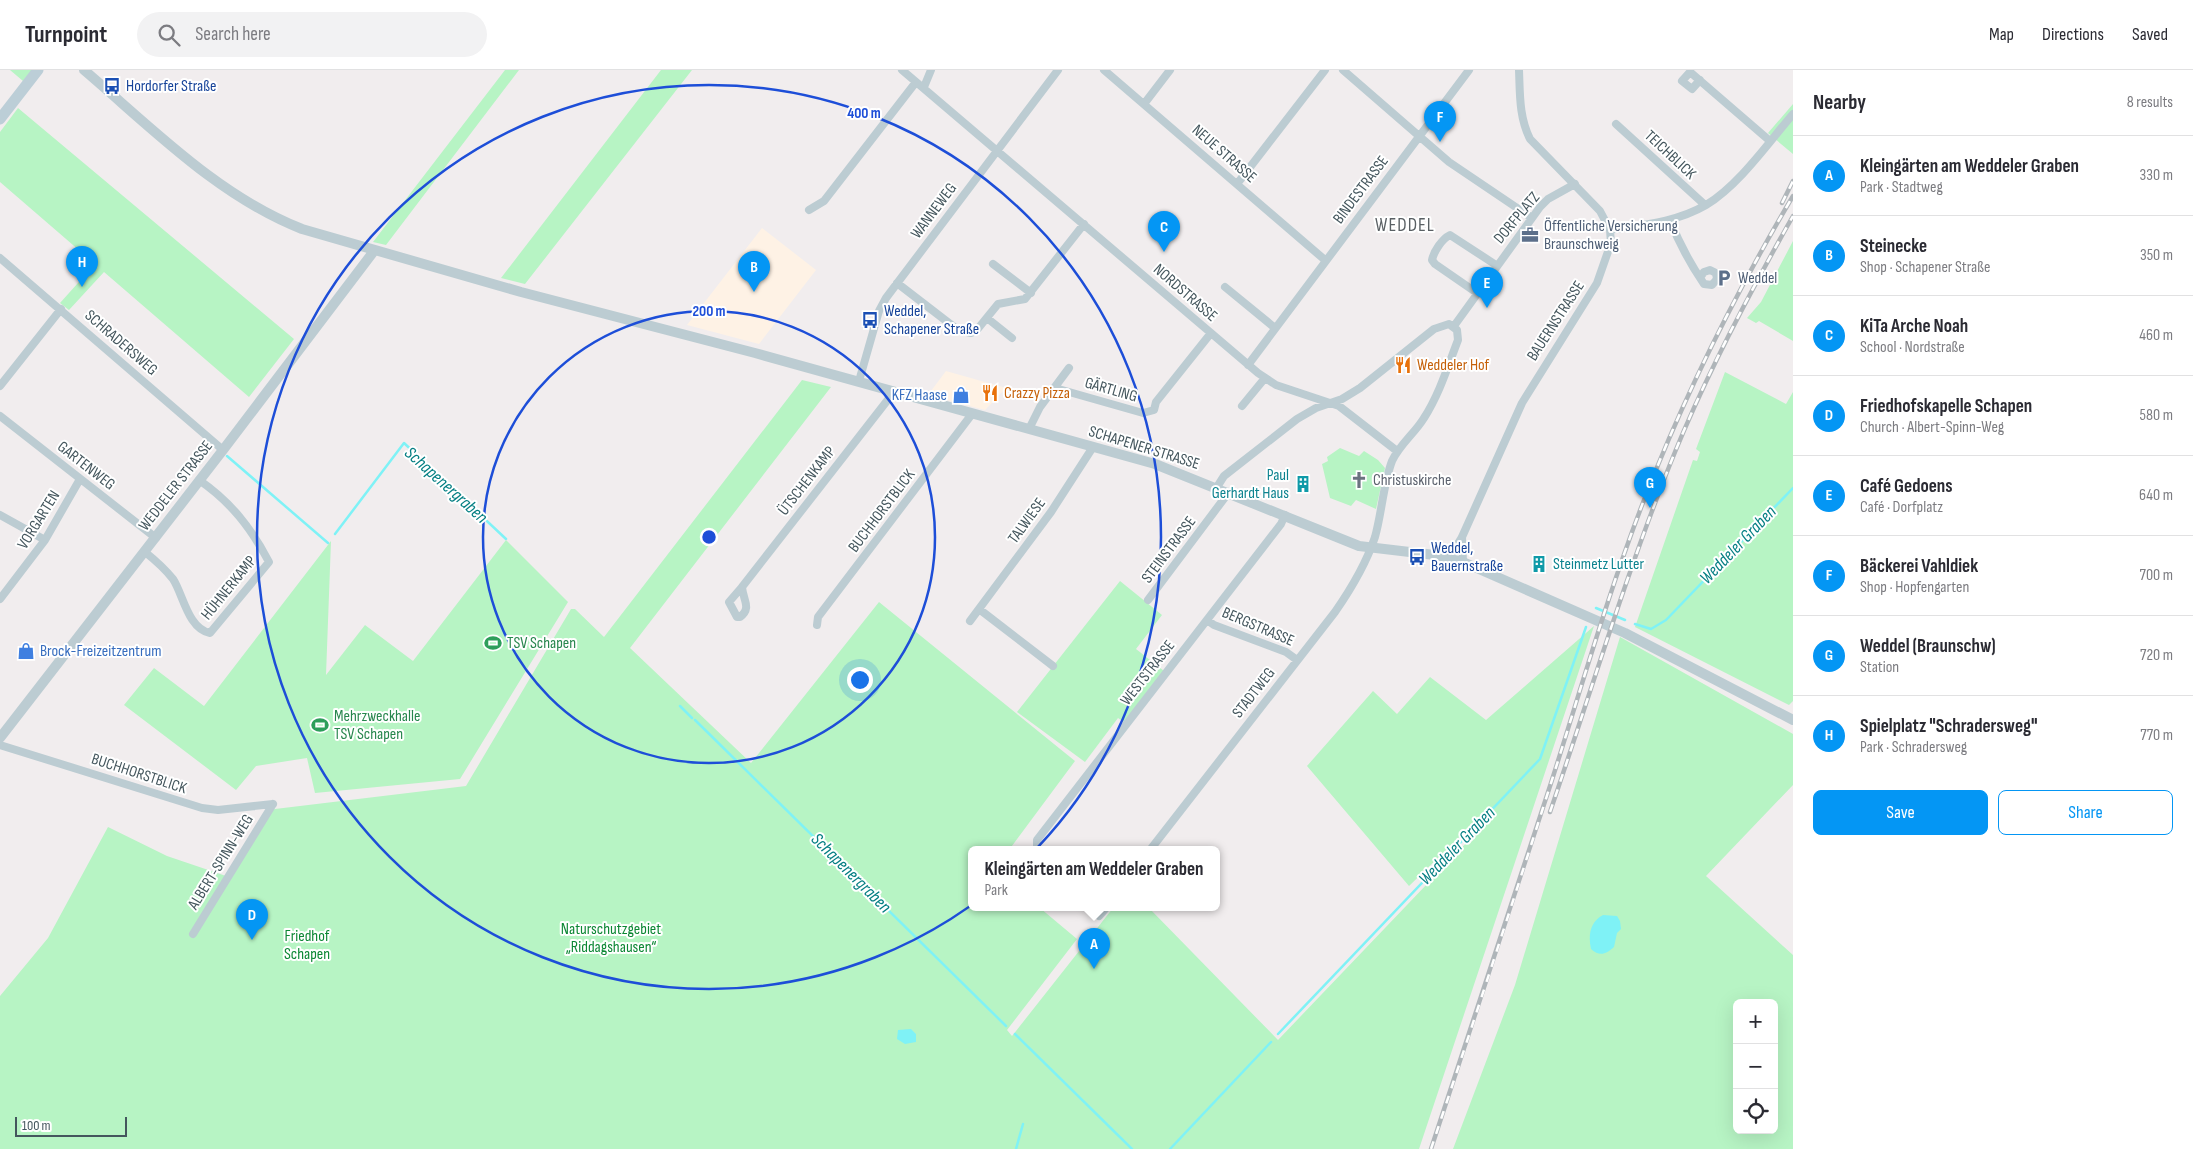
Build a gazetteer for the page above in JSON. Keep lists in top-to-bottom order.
{
  "streets": {
    "street": [
      "NEUE STRASSE",
      "TEICHBLICK",
      "BINDESTRASSE",
      "WANNEWEG",
      "DORFPLATZ",
      "NORDSTRASSE",
      "BAUERNSTRASSE",
      "SCHRADERSWEG",
      "GÄRTLING",
      "SCHAPENER STRASSE",
      "GARTENWEG",
      "ÜTSCHENKAMP",
      "WEDDELER STRASSE",
      "BUCHHORSTBLICK",
      "VORGARTEN",
      "TALWIESE",
      "STEINSTRASSE",
      "HÜHNERKAMP",
      "BERGSTRASSE",
      "WESTSTRASSE",
      "STADTWEG",
      "ALBERT-SPINN-WEG"
    ]
  },
  "crossings": [
    ["NEUE STRASSE", "BINDESTRASSE"],
    ["BINDESTRASSE", "NORDSTRASSE"],
    ["WANNEWEG", "NORDSTRASSE"],
    ["WANNEWEG", "SCHAPENER STRASSE"],
    ["NORDSTRASSE", "GÄRTLING"],
    ["NORDSTRASSE", "STADTWEG"],
    ["BAUERNSTRASSE", "SCHAPENER STRASSE"],
    ["SCHRADERSWEG", "WEDDELER STRASSE"],
    ["GÄRTLING", "SCHAPENER STRASSE"],
    ["SCHAPENER STRASSE", "ÜTSCHENKAMP"],
    ["SCHAPENER STRASSE", "WEDDELER STRASSE"],
    ["SCHAPENER STRASSE", "BUCHHORSTBLICK"],
    ["SCHAPENER STRASSE", "TALWIESE"],
    ["SCHAPENER STRASSE", "STEINSTRASSE"],
    ["SCHAPENER STRASSE", "WESTSTRASSE"],
    ["SCHAPENER STRASSE", "STADTWEG"],
    ["GARTENWEG", "WEDDELER STRASSE"],
    ["GARTENWEG", "VORGARTEN"],
    ["WEDDELER STRASSE", "HÜHNERKAMP"],
    ["BUCHHORSTBLICK", "ALBERT-SPINN-WEG"],
    ["BERGSTRASSE", "WESTSTRASSE"],
    ["BERGSTRASSE", "STADTWEG"]
  ],
  "districts": ["WEDDEL"],
  "water": ["Schapenergraben", "Weddeler Graben"],
  "parks": ["Naturschutzgebiet „Riddagshausen“", "Friedhof Schapen"],
  "places": {
    "bus stop": ["Hordorfer Straße", "Weddel, Schapener Straße", "Weddel, Bauernstraße"],
    "office": ["Öffentliche Versicherung Braunschweig"],
    "parking": ["Weddel"],
    "restaurant": ["Weddeler Hof", "Crazzy Pizza"],
    "shop": ["KFZ Haase", "Brock-Freizeitzentrum"],
    "church": ["Christuskirche"],
    "building": ["Paul Gerhardt Haus", "Steinmetz Lutter"],
    "sports": ["TSV Schapen", "Mehrzweckhalle TSV Schapen"]
  },
  "scale_bar": "100 m",
  "page": {
    "header": "Turnpoint",
    "search": "Search here",
    "nav": ["Map", "Directions", "Saved"],
    "heading": ["Nearby", "8 results"],
    "pins": [
      "F",
      "C",
      "H",
      "B",
      "E",
      "G",
      "D",
      "A"
    ],
    "list": [
      {
        "mark": "A",
        "name": "Kleingärten am Weddeler Graben",
        "note": "Park · Stadtweg",
        "value": "330 m"
      },
      {
        "mark": "B",
        "name": "Steinecke",
        "note": "Shop · Schapener Straße",
        "value": "350 m"
      },
      {
        "mark": "C",
        "name": "KiTa Arche Noah",
        "note": "School · Nordstraße",
        "value": "460 m"
      },
      {
        "mark": "D",
        "name": "Friedhofskapelle Schapen",
        "note": "Church · Albert-Spinn-Weg",
        "value": "580 m"
      },
      {
        "mark": "E",
        "name": "Café Gedoens",
        "note": "Café · Dorfplatz",
        "value": "640 m"
      },
      {
        "mark": "F",
        "name": "Bäckerei Vahldiek",
        "note": "Shop · Hopfengarten",
        "value": "700 m"
      },
      {
        "mark": "G",
        "name": "Weddel (Braunschw)",
        "note": "Station",
        "value": "720 m"
      },
      {
        "mark": "H",
        "name": "Spielplatz \"Schradersweg\"",
        "note": "Park · Schradersweg",
        "value": "770 m"
      }
    ],
    "buttons": ["Save", "Share"],
    "popup": ["Kleingärten am Weddeler Graben", "Park"],
    "map_buttons": ["+", "−"],
    "scale": "100 m"
  },
  "rings": ["400 m", "200 m"]
}
